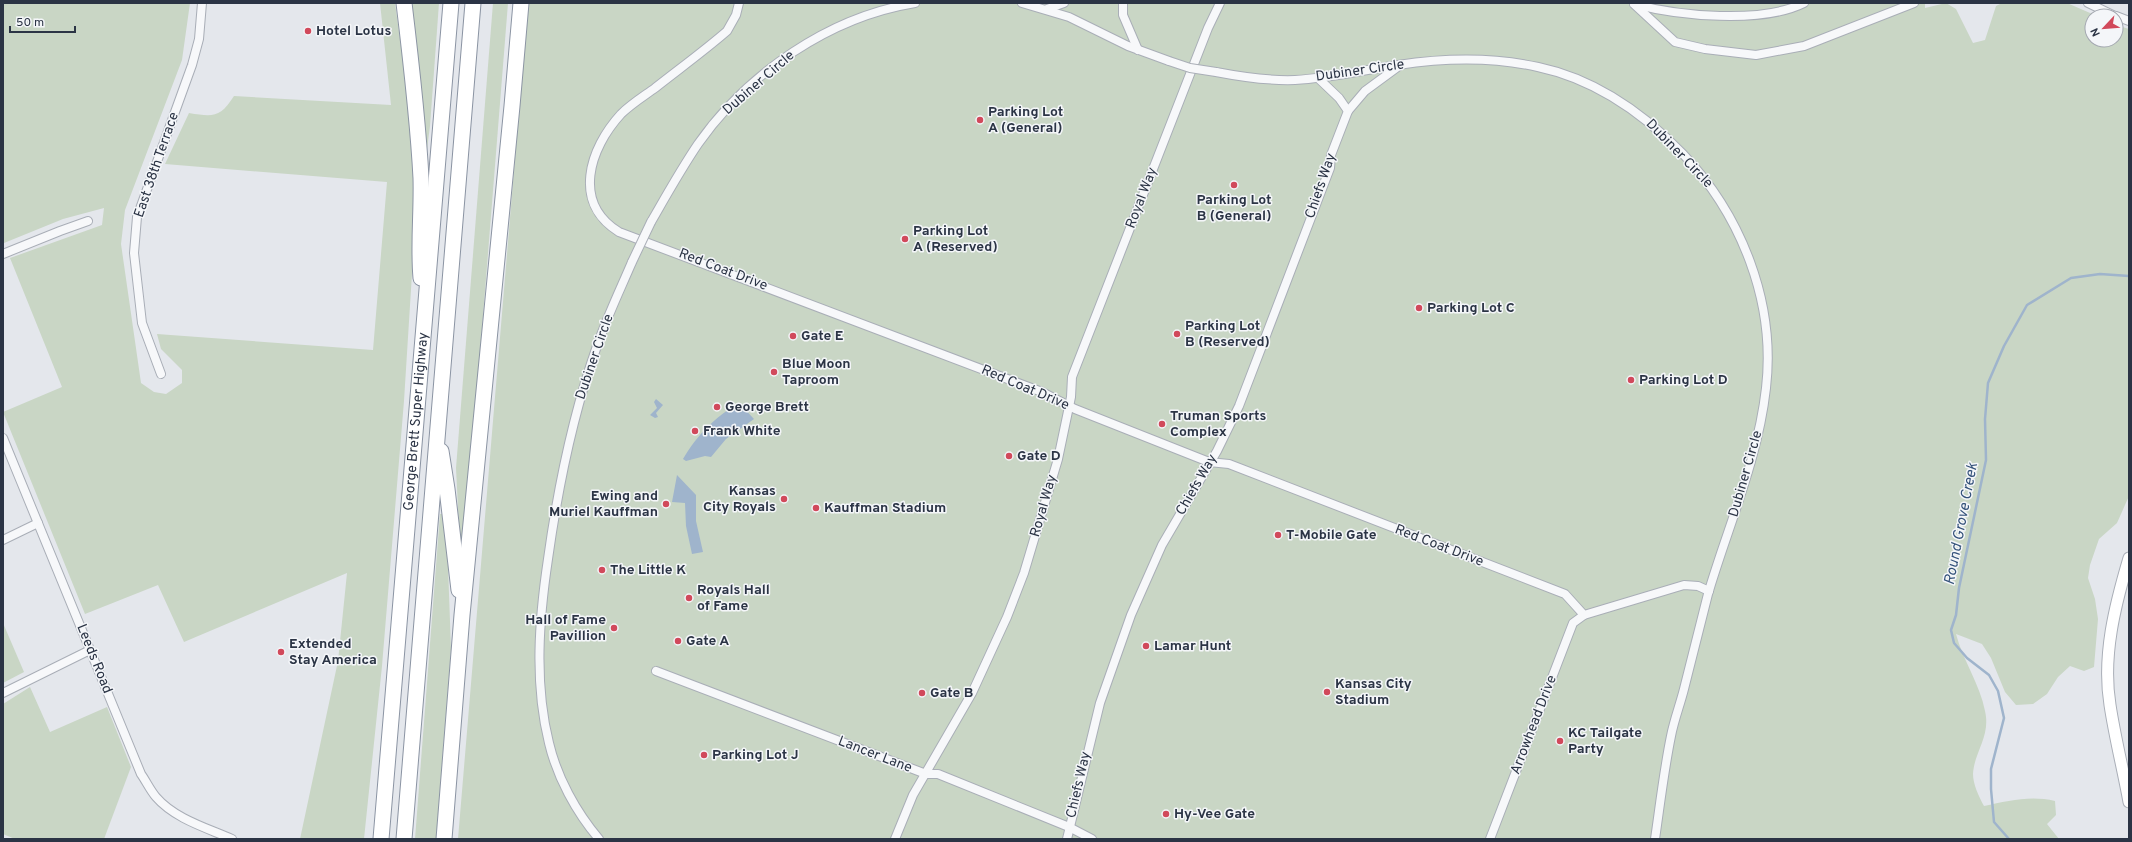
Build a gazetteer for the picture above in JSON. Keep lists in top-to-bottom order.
{
  "streets": {
    "highway": ["George Brett Super Highway"],
    "street": [
      "Dubiner Circle",
      "East 38th Terrace",
      "Chiefs Way",
      "Royal Way",
      "Red Coat Drive",
      "Leeds Road",
      "Arrowhead Drive",
      "Lancer Lane"
    ]
  },
  "crossings": [
    ["Dubiner Circle", "Chiefs Way"],
    ["Chiefs Way", "Red Coat Drive"],
    ["Chiefs Way", "Lancer Lane"],
    ["Royal Way", "Red Coat Drive"],
    ["Royal Way", "Lancer Lane"],
    ["Red Coat Drive", "Arrowhead Drive"]
  ],
  "water": ["Round Grove Creek"],
  "places": [
    "Hotel Lotus",
    "Parking Lot A (General)",
    "Parking Lot B (General)",
    "Parking Lot A (Reserved)",
    "Parking Lot C",
    "Parking Lot B (Reserved)",
    "Gate E",
    "Blue Moon Taproom",
    "Parking Lot D",
    "George Brett",
    "Truman Sports Complex",
    "Frank White",
    "Gate D",
    "Kansas City Royals",
    "Ewing and Muriel Kauffman",
    "Kauffman Stadium",
    "T-Mobile Gate",
    "The Little K",
    "Royals Hall of Fame",
    "Hall of Fame Pavillion",
    "Gate A",
    "Lamar Hunt",
    "Extended Stay America",
    "Kansas City Stadium",
    "Gate B",
    "KC Tailgate Party",
    "Parking Lot J",
    "Hy-Vee Gate"
  ],
  "scale_bar": "50 m",
  "north": "bottom left"
}
